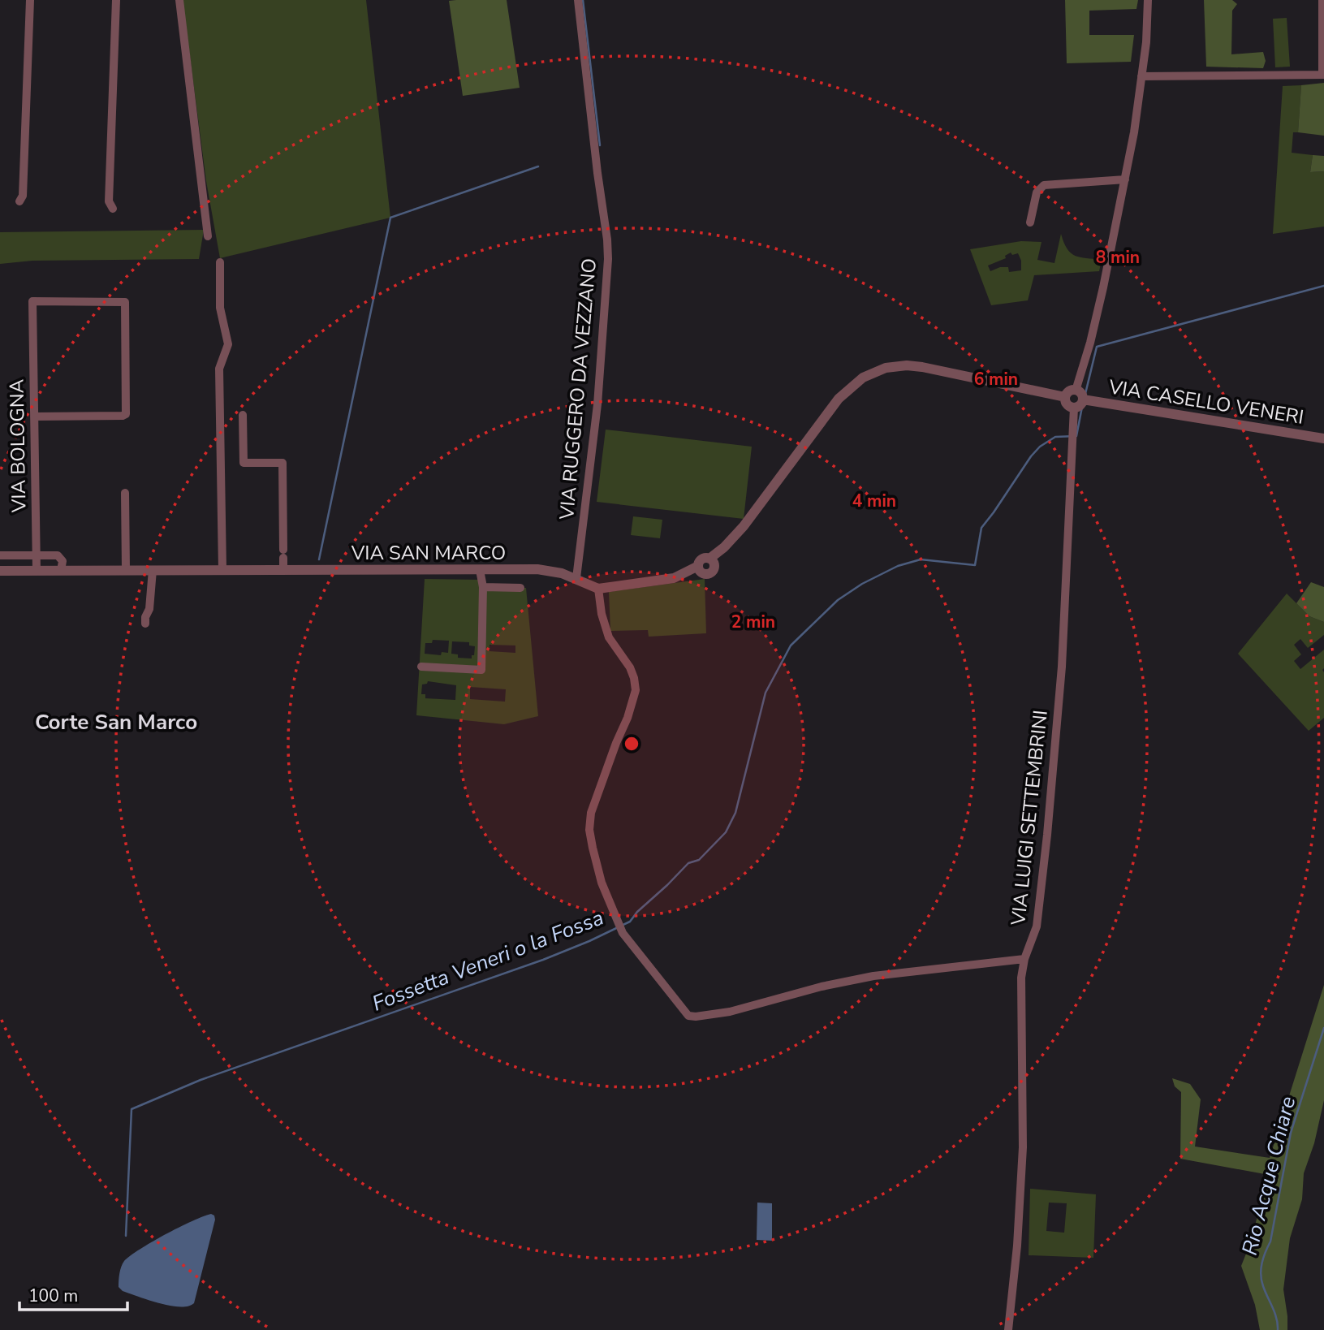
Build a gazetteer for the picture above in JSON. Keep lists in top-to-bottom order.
{
  "streets": {
    "street": [
      "VIA RUGGERO DA VEZZANO",
      "VIA CASELLO VENERI",
      "VIA BOLOGNA",
      "VIA SAN MARCO",
      "VIA LUIGI SETTEMBRINI"
    ]
  },
  "crossings": [
    ["VIA RUGGERO DA VEZZANO", "VIA SAN MARCO"],
    ["VIA CASELLO VENERI", "VIA LUIGI SETTEMBRINI"],
    ["VIA BOLOGNA", "VIA SAN MARCO"]
  ],
  "districts": ["Corte San Marco"],
  "water": ["Fossetta Veneri o la Fossa", "Rio Acque Chiare"],
  "scale_bar": "100 m",
  "rings": [
    "8 min",
    "6 min",
    "4 min",
    "2 min"
  ]
}
